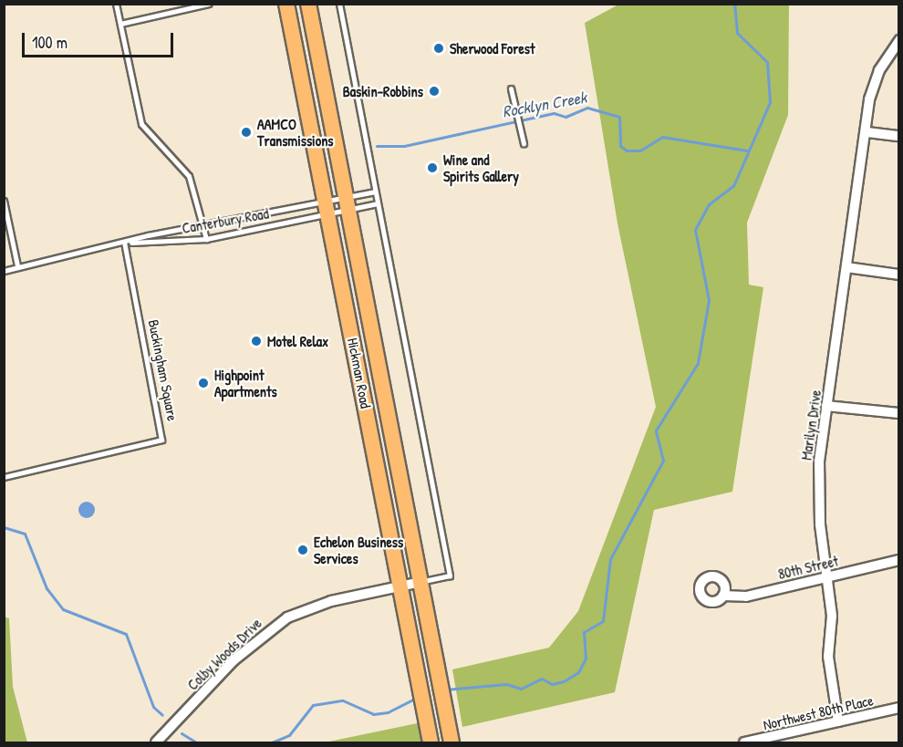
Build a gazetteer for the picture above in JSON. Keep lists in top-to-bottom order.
{
  "streets": {
    "main road": ["Hickman Road"],
    "street": [
      "Marilyn Drive",
      "80th Street",
      "Colby Woods Drive",
      "Northwest 80th Place"
    ],
    "lane": ["Canterbury Road", "Buckingham Square"]
  },
  "crossings": [
    ["Canterbury Road", "Buckingham Square"],
    ["Canterbury Road", "Hickman Road"],
    ["Hickman Road", "Colby Woods Drive"],
    ["Marilyn Drive", "80th Street"],
    ["Marilyn Drive", "Northwest 80th Place"]
  ],
  "water": ["Rocklyn Creek"],
  "places": [
    "Sherwood Forest",
    "Baskin-Robbins",
    "AAMCO Transmissions",
    "Wine and Spirits Gallery",
    "Motel Relax",
    "Highpoint Apartments",
    "Echelon Business Services"
  ],
  "scale_bar": "100 m"
}
